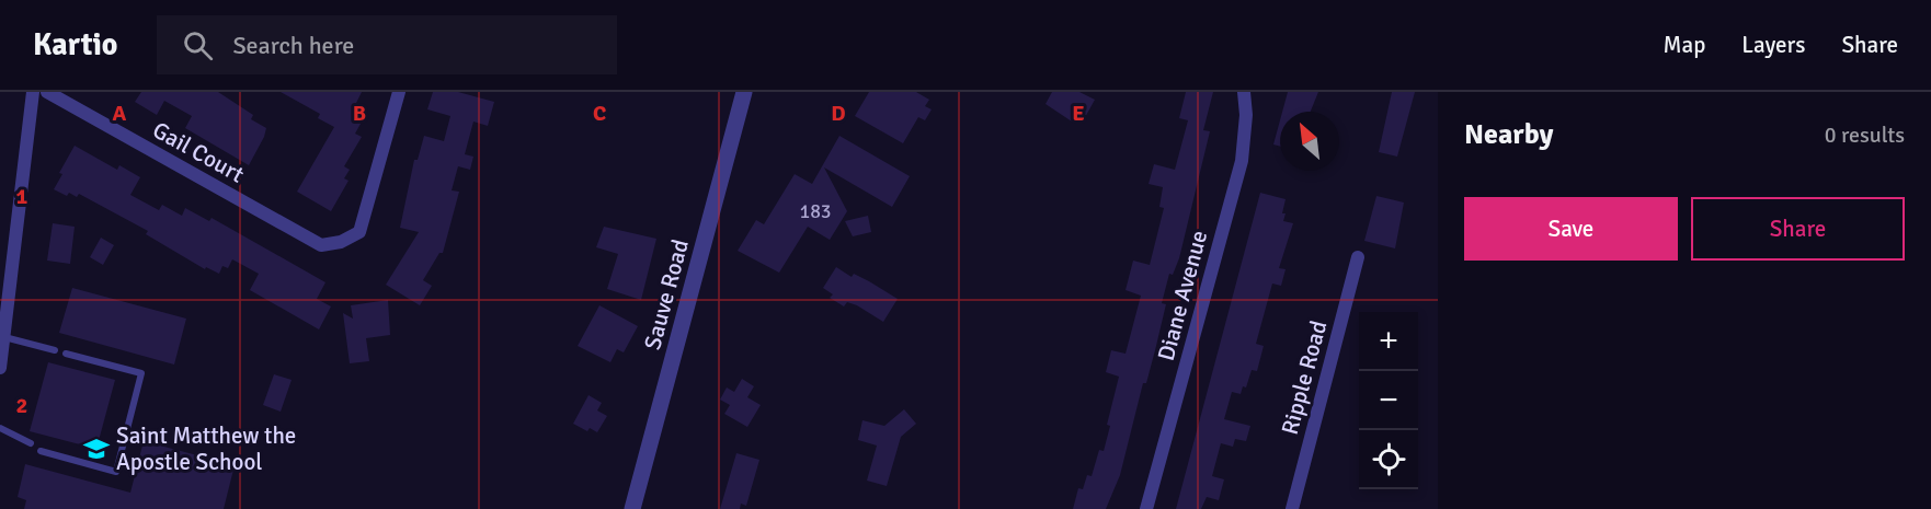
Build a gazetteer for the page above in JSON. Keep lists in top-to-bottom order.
{
  "streets": {
    "street": [
      "Gail Court",
      "Sauve Road",
      "Diane Avenue",
      "Ripple Road"
    ]
  },
  "places": {
    "school or university": ["Saint Matthew the Apostle School"]
  },
  "house_numbers": ["183"],
  "north": "top left",
  "page": {
    "header": "Kartio",
    "search": "Search here",
    "nav": ["Map", "Layers", "Share"],
    "heading": ["Nearby", "0 results"],
    "buttons": ["Save", "Share"],
    "map_buttons": ["+", "−"]
  },
  "grid": {
    "columns": [
      "A",
      "B",
      "C",
      "D",
      "E"
    ],
    "rows": ["1", "2"]
  }
}
